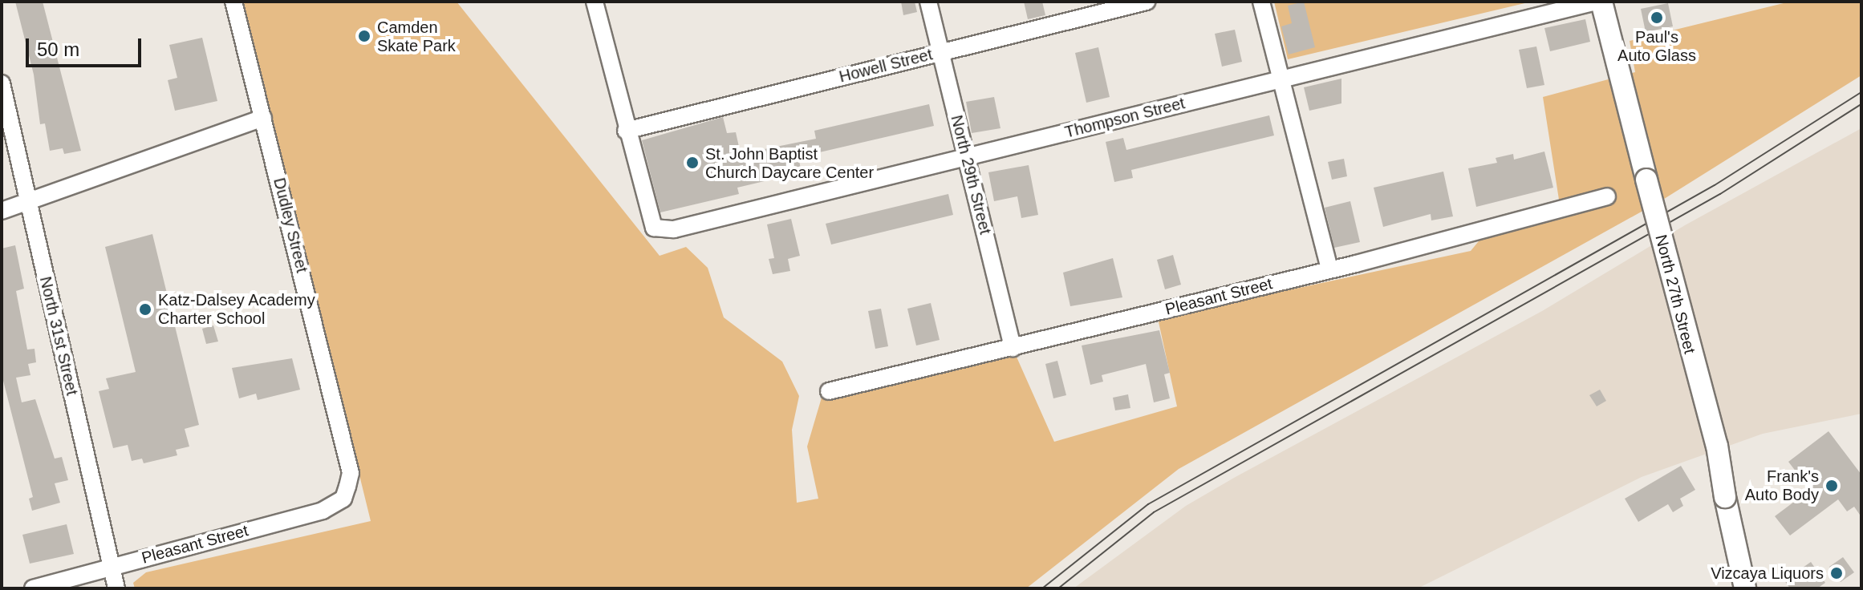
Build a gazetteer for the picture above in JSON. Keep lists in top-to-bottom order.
{
  "streets": {
    "main road": ["North 27th Street"],
    "street": [
      "Howell Street",
      "Thompson Street",
      "North 29th Street",
      "Dudley Street",
      "Pleasant Street",
      "North 31st Street"
    ]
  },
  "crossings": [
    ["Howell Street", "Thompson Street"],
    ["Howell Street", "North 29th Street"],
    ["Thompson Street", "North 29th Street"],
    ["North 29th Street", "Pleasant Street"],
    ["Dudley Street", "Pleasant Street"],
    ["Pleasant Street", "North 31st Street"]
  ],
  "places": [
    "Paul's Auto Glass",
    "Camden Skate Park",
    "St. John Baptist Church Daycare Center",
    "Katz-Dalsey Academy Charter School",
    "Frank's Auto Body",
    "Vizcaya Liquors"
  ],
  "scale_bar": "50 m"
}
